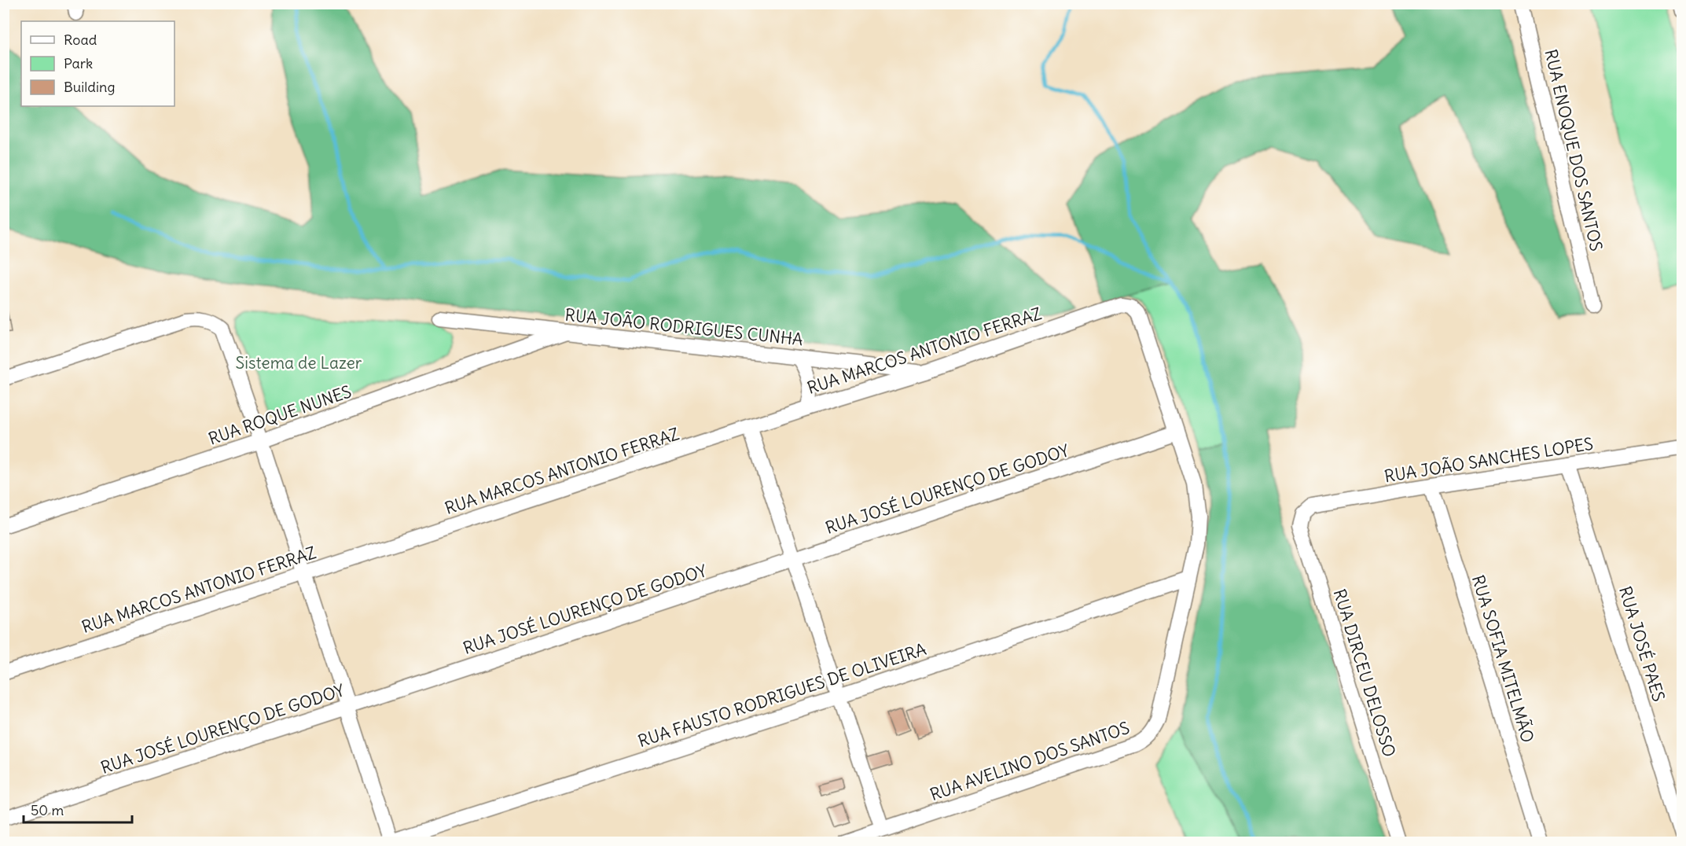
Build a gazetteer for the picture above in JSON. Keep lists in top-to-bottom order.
{
  "streets": {
    "street": [
      "RUA ENOQUE DOS SANTOS",
      "RUA JOÃO RODRIGUES CUNHA",
      "RUA MARCOS ANTONIO FERRAZ",
      "RUA ROQUE NUNES",
      "RUA JOÃO SANCHES LOPES",
      "RUA JOSÉ LOURENÇO DE GODOY",
      "RUA JOSÉ PAES",
      "RUA SOFIA MITELMÃO",
      "RUA DIRCEU DELOSSO",
      "RUA FAUSTO RODRIGUES DE OLIVEIRA",
      "RUA AVELINO DOS SANTOS"
    ]
  },
  "crossings": [
    ["RUA JOÃO RODRIGUES CUNHA", "RUA MARCOS ANTONIO FERRAZ"],
    ["RUA JOÃO RODRIGUES CUNHA", "RUA ROQUE NUNES"],
    ["RUA MARCOS ANTONIO FERRAZ", "RUA AVELINO DOS SANTOS"],
    ["RUA JOÃO SANCHES LOPES", "RUA JOSÉ PAES"],
    ["RUA JOÃO SANCHES LOPES", "RUA SOFIA MITELMÃO"],
    ["RUA JOÃO SANCHES LOPES", "RUA DIRCEU DELOSSO"],
    ["RUA JOSÉ LOURENÇO DE GODOY", "RUA AVELINO DOS SANTOS"],
    ["RUA FAUSTO RODRIGUES DE OLIVEIRA", "RUA AVELINO DOS SANTOS"]
  ],
  "parks": ["Sistema de Lazer"],
  "legend": ["Road", "Park", "Building"],
  "scale_bar": "50 m"
}
